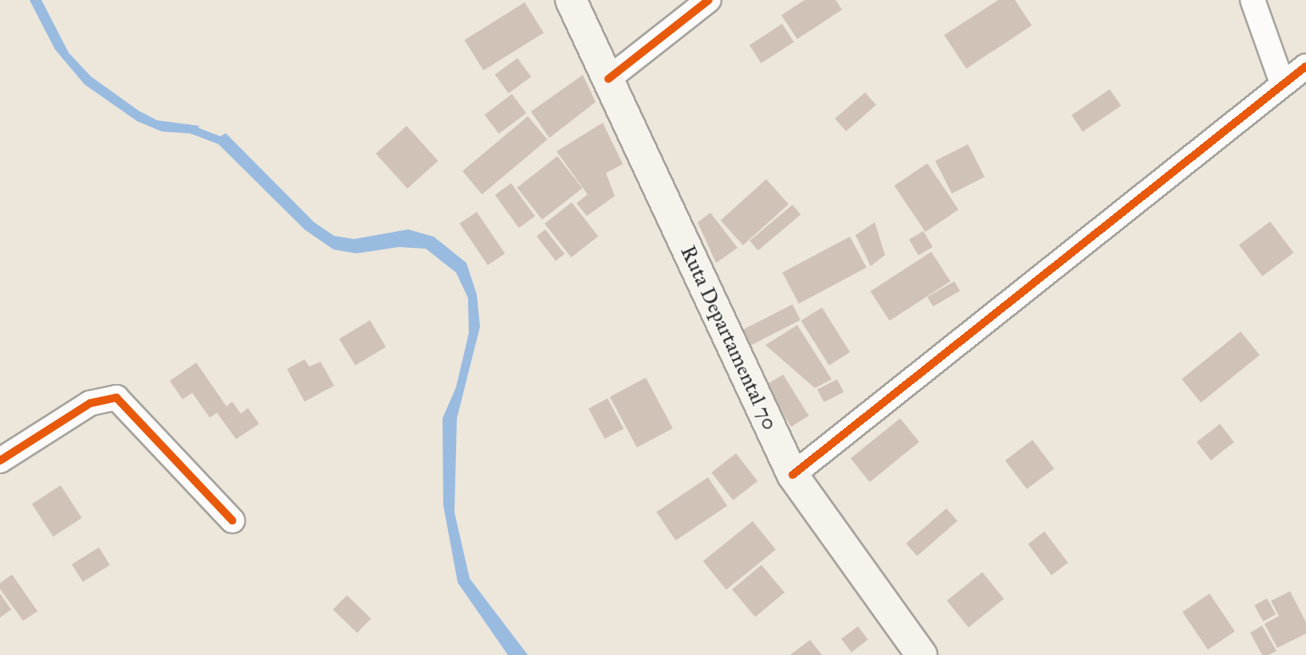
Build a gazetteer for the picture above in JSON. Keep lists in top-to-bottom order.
{
  "streets": {
    "main road": ["Ruta Departamental 70"]
  }
}
